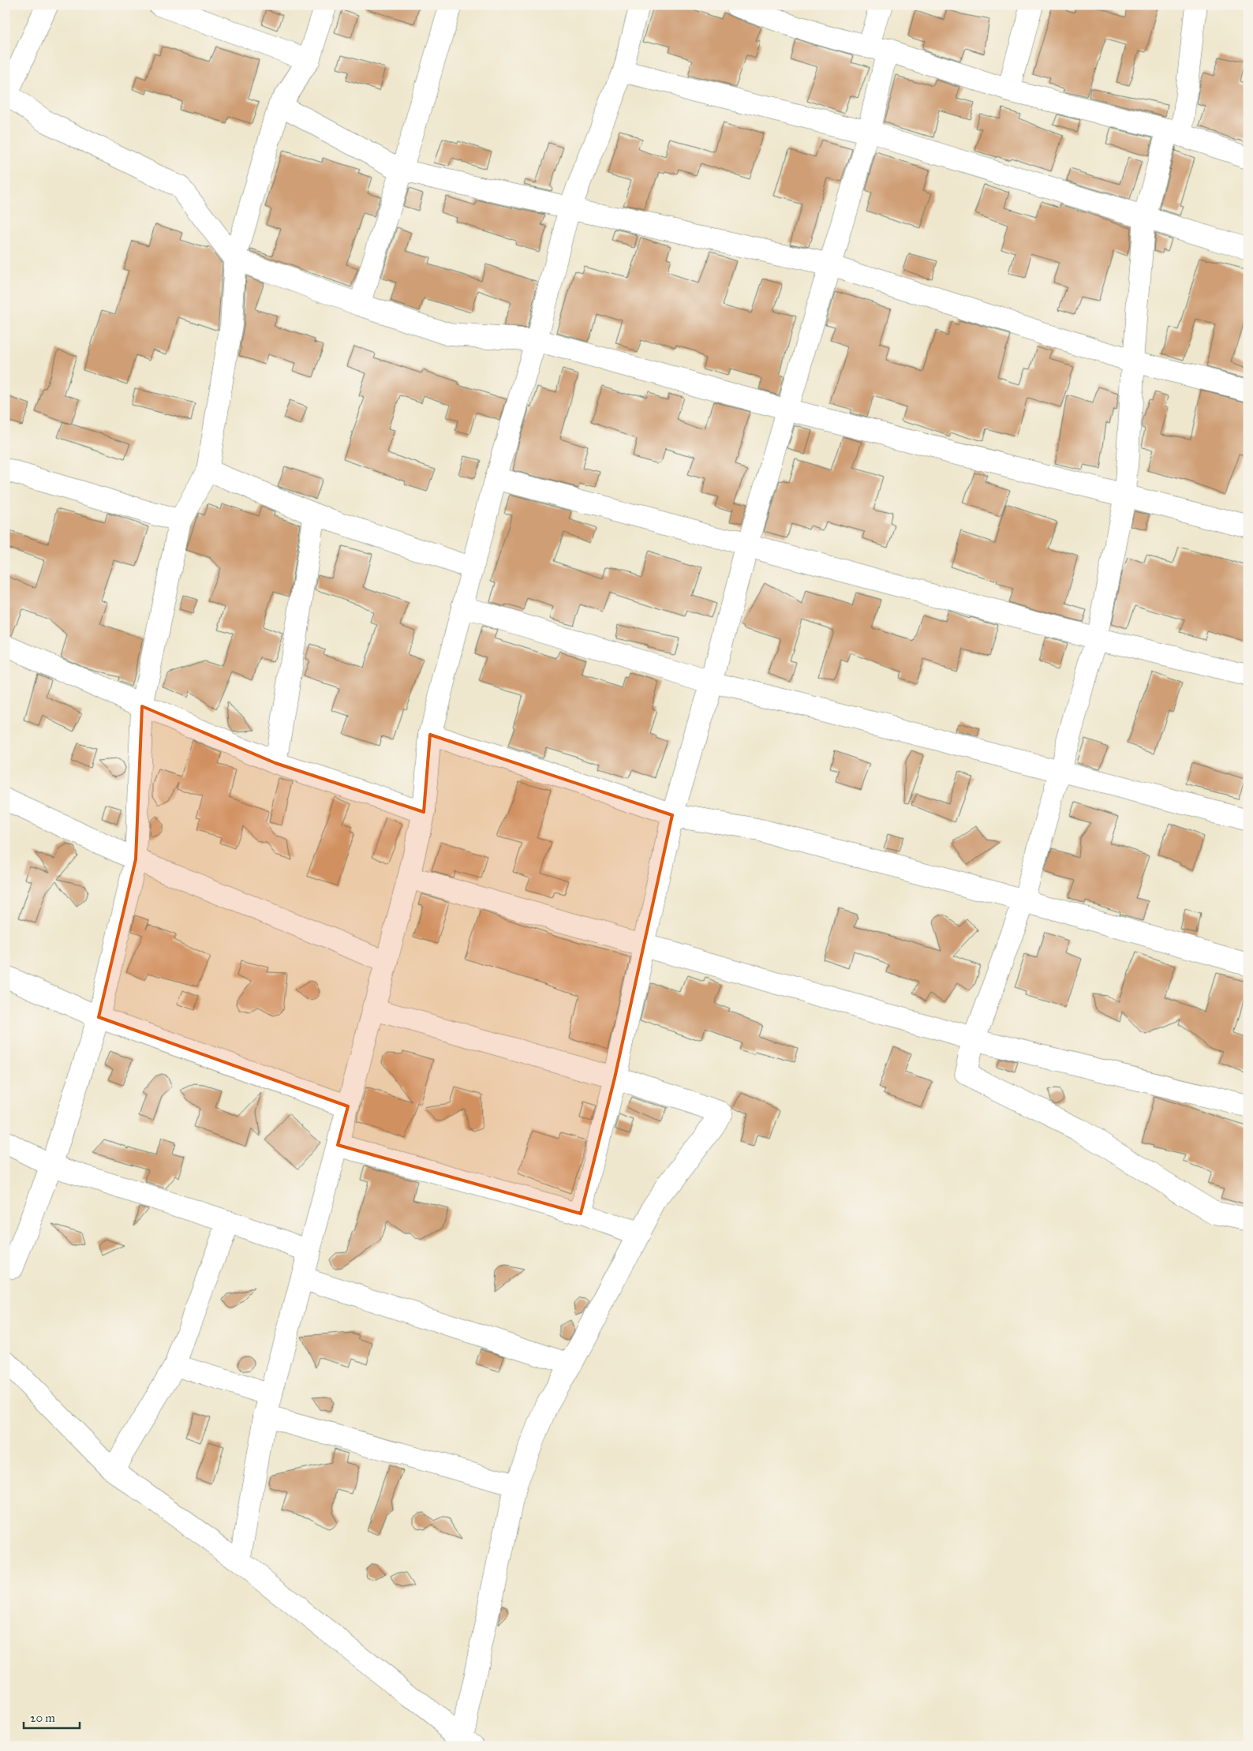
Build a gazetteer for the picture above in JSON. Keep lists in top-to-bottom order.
{
  "scale_bar": "20 m"
}
